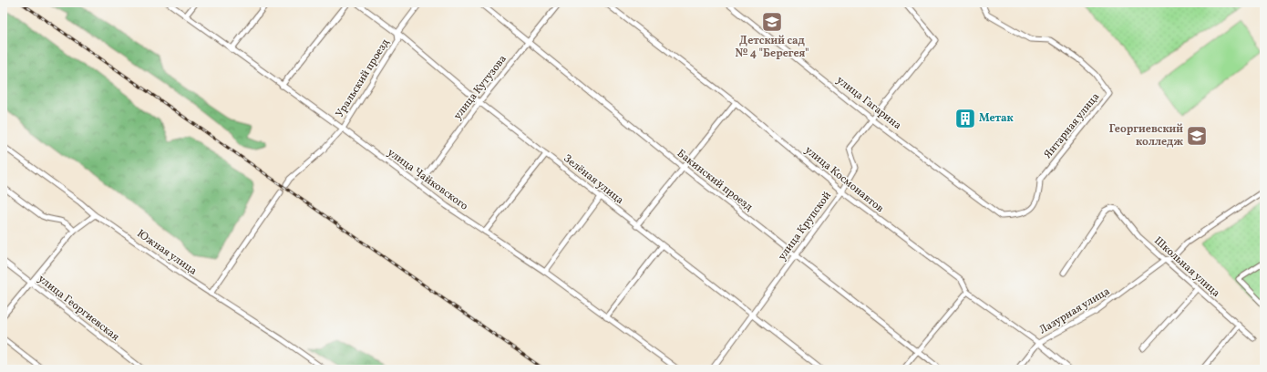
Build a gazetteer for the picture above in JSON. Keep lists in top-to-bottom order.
{
  "streets": {
    "street": [
      "Уральский проезд",
      "улица Кутузова",
      "улица Гагарина",
      "Янтарная улица",
      "улица Чайковского",
      "Зелёная улица",
      "улица Космонавтов",
      "Бакинский проезд",
      "улица Крупской",
      "Южная улица",
      "Школьная улица",
      "улица Георгиевская",
      "Лазурная улица"
    ]
  },
  "crossings": [
    ["Уральский проезд", "улица Чайковского"],
    ["Уральский проезд", "Зелёная улица"],
    ["улица Кутузова", "улица Чайковского"],
    ["улица Кутузова", "Зелёная улица"],
    ["улица Кутузова", "Бакинский проезд"],
    ["улица Гагарина", "Янтарная улица"],
    ["улица Гагарина", "улица Крупской"],
    ["Зелёная улица", "улица Крупской"],
    ["улица Космонавтов", "улица Крупской"],
    ["улица Космонавтов", "Лазурная улица"],
    ["Бакинский проезд", "улица Крупской"],
    ["Школьная улица", "Лазурная улица"]
  ],
  "places": {
    "school or university": ["Детский сад № 4 \"Берегея\"", "Георгиевский колледж"],
    "building": ["Метак"]
  }
}
